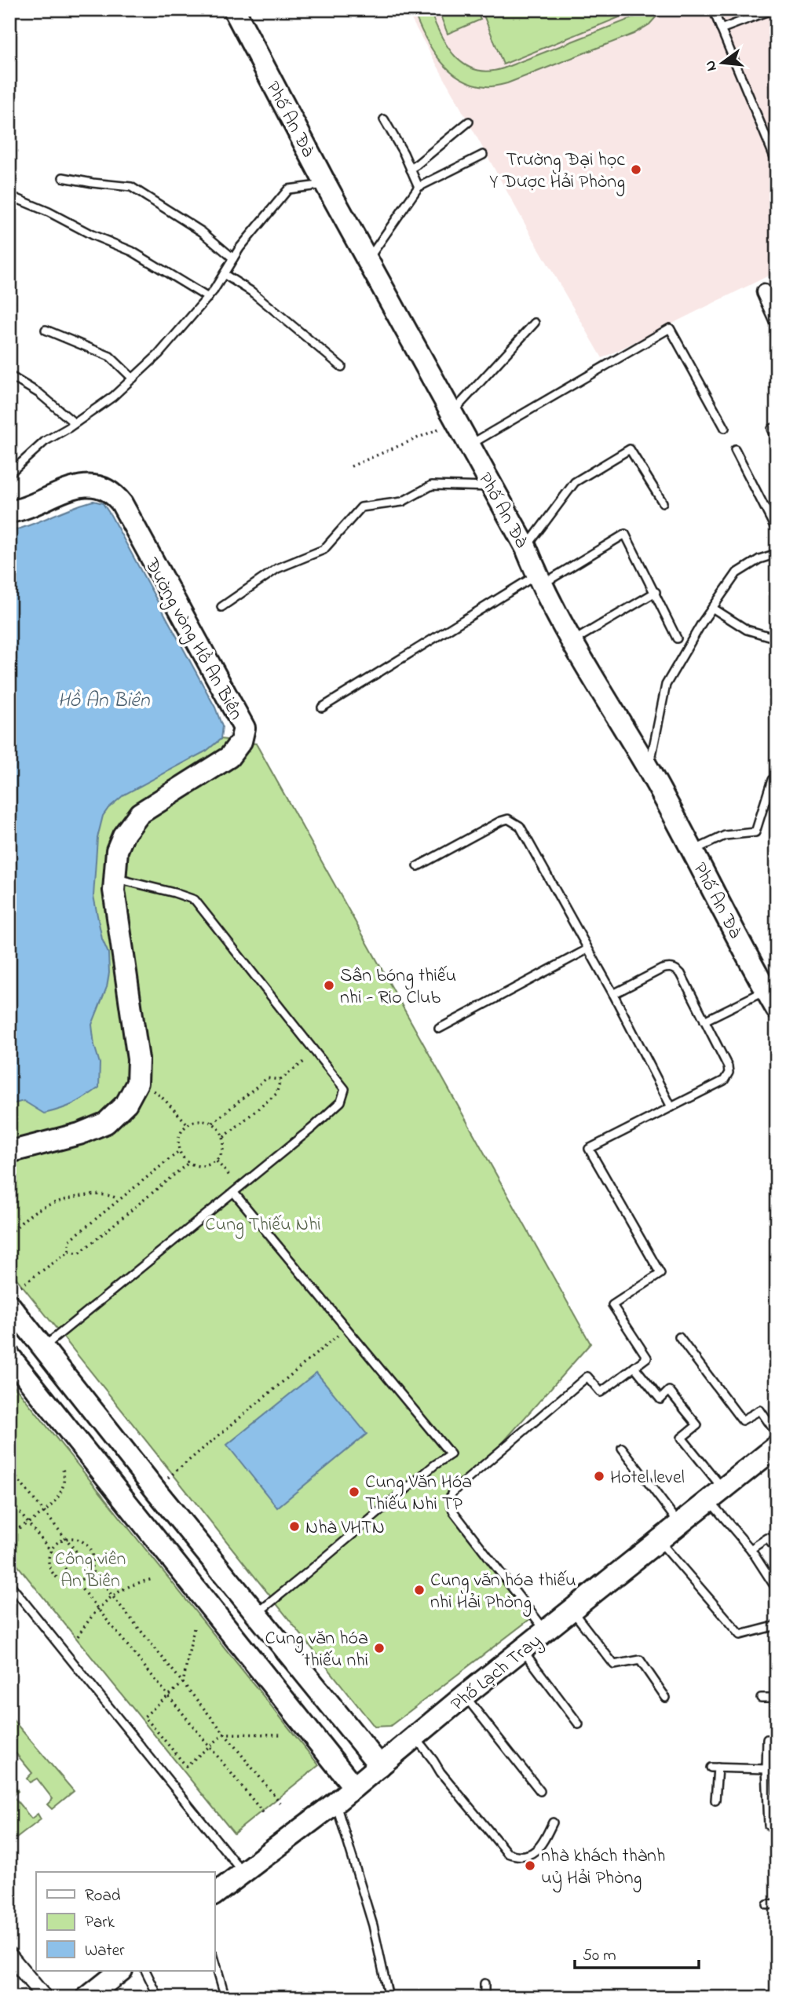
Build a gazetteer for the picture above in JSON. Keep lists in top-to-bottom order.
{
  "streets": {
    "street": ["Phố An Đà", "Đường vòng Hồ An Biên", "Phố Lạch Tray"]
  },
  "water": ["Hồ An Biên"],
  "parks": ["Cung Thiếu Nhi", "Công viên An Biên"],
  "places": [
    "Trường Đại học Y Dược Hải Phòng",
    "Sân bóng thiếu nhi - Rio Club",
    "Hotel level",
    "Cung Văn Hóa Thiếu Nhi TP",
    "Nhà VHTN",
    "Cung văn hóa thiếu nhi Hải Phòng",
    "Cung văn hóa thiếu nhi",
    "nhà khách thành uỷ Hải Phòng"
  ],
  "legend": ["Road", "Park", "Water"],
  "scale_bar": "50 m",
  "north": "left"
}
